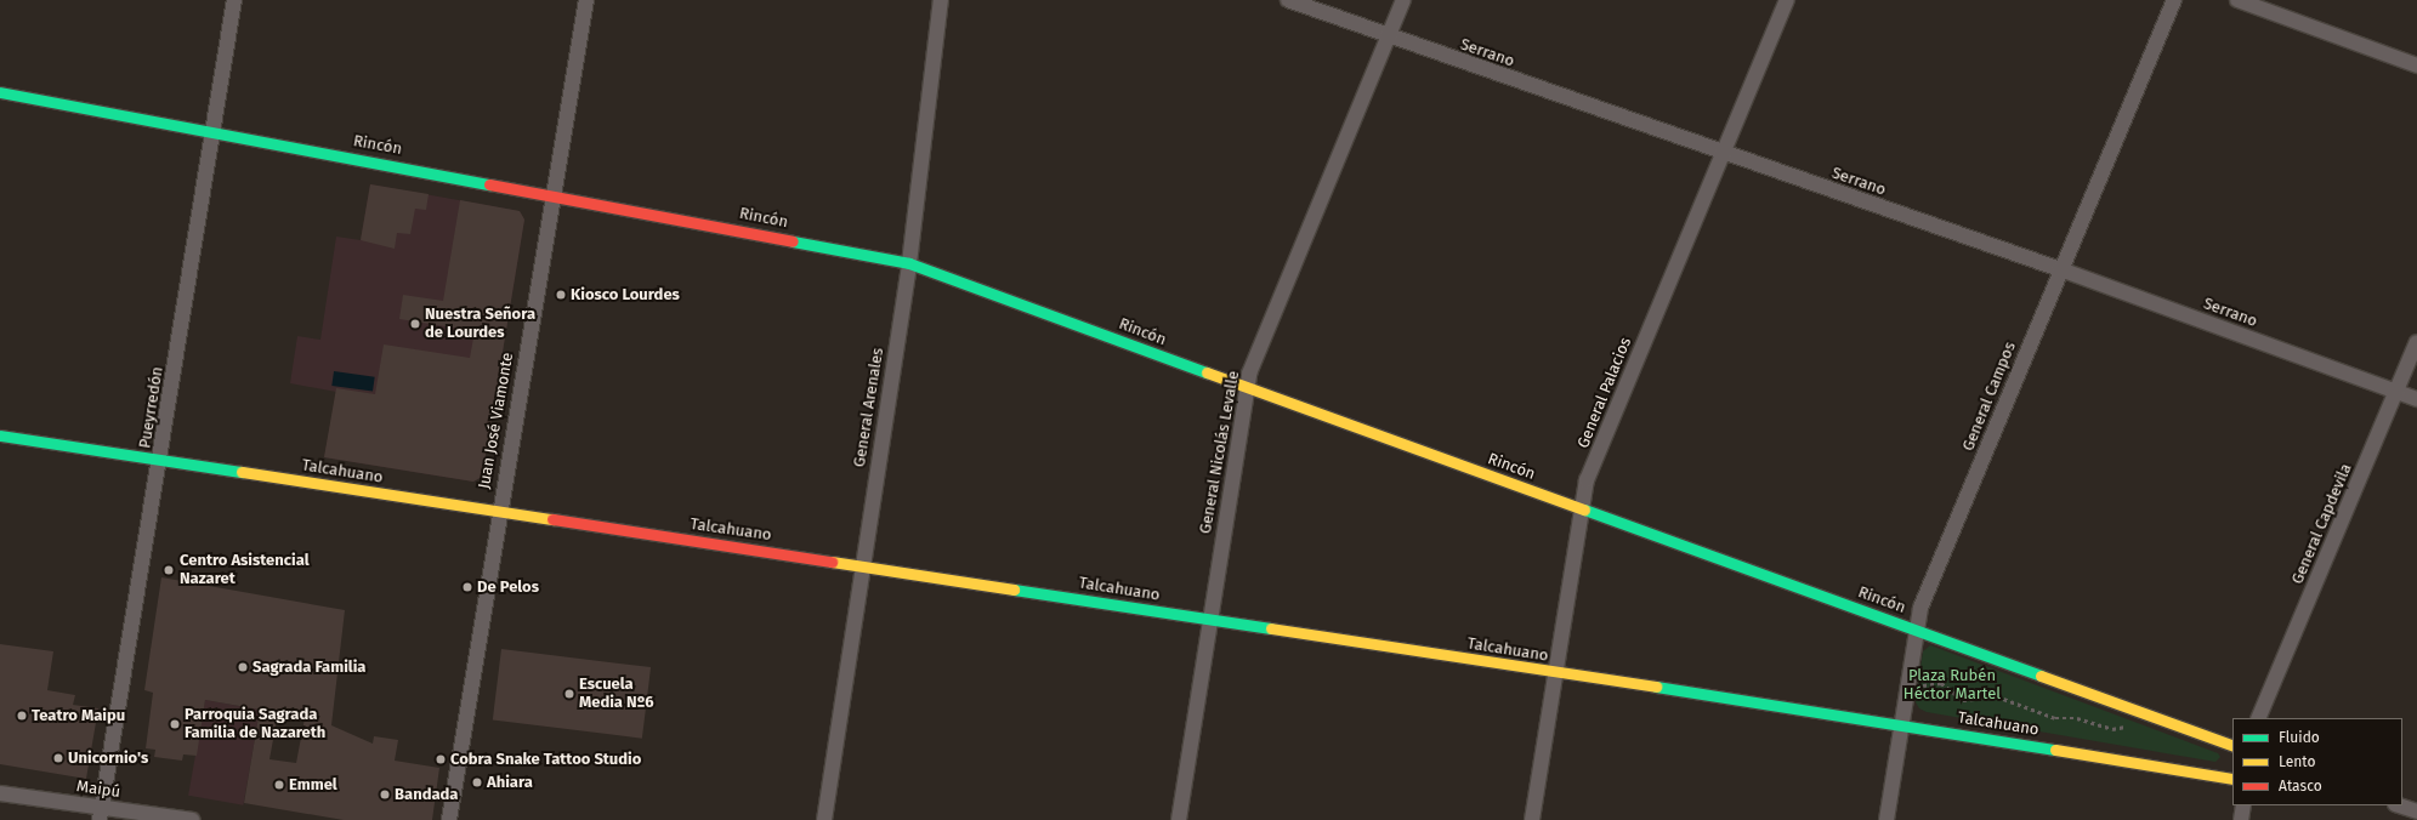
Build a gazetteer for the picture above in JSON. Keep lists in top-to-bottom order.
{
  "streets": {
    "street": [
      "Serrano",
      "Rincón",
      "General Palacios",
      "General Campos",
      "Pueyrredón",
      "General Arenales",
      "Juan José Viamonte",
      "General Nicolás Levalle",
      "Talcahuano",
      "General Capdevila",
      "Maipú"
    ]
  },
  "crossings": [
    ["Serrano", "General Palacios"],
    ["Serrano", "General Campos"],
    ["Serrano", "General Nicolás Levalle"],
    ["Serrano", "General Capdevila"],
    ["Rincón", "General Palacios"],
    ["Rincón", "General Campos"],
    ["Rincón", "Pueyrredón"],
    ["Rincón", "General Arenales"],
    ["Rincón", "Juan José Viamonte"],
    ["Rincón", "General Nicolás Levalle"],
    ["General Palacios", "Talcahuano"],
    ["General Campos", "Talcahuano"],
    ["Pueyrredón", "Talcahuano"],
    ["Pueyrredón", "Maipú"],
    ["General Arenales", "Talcahuano"],
    ["Juan José Viamonte", "Talcahuano"],
    ["General Nicolás Levalle", "Talcahuano"]
  ],
  "parks": ["Plaza Rubén Héctor Martel"],
  "places": [
    "Kiosco Lourdes",
    "Nuestra Señora de Lourdes",
    "Centro Asistencial Nazaret",
    "De Pelos",
    "Sagrada Familia",
    "Escuela Media Nº6",
    "Teatro Maipu",
    "Parroquia Sagrada Familia de Nazareth",
    "Unicornio's",
    "Cobra Snake Tattoo Studio",
    "Ahiara",
    "Emmel",
    "Bandada"
  ],
  "legend": ["Fluido", "Lento", "Atasco"]
}
